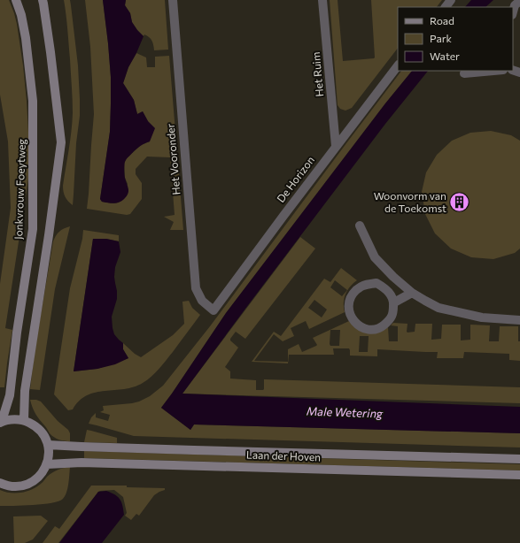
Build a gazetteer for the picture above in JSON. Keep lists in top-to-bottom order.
{
  "streets": {
    "street": [
      "Het Ruim",
      "Het Vooronder",
      "De Horizon",
      "Jonkvrouw Foeytweg",
      "Laan der Hoven"
    ]
  },
  "crossings": [
    ["Het Ruim", "De Horizon"],
    ["Het Vooronder", "De Horizon"]
  ],
  "water": ["Male Wetering"],
  "places": {
    "building": ["Woonvorm van de Toekomst"]
  },
  "legend": ["Road", "Park", "Water"]
}
